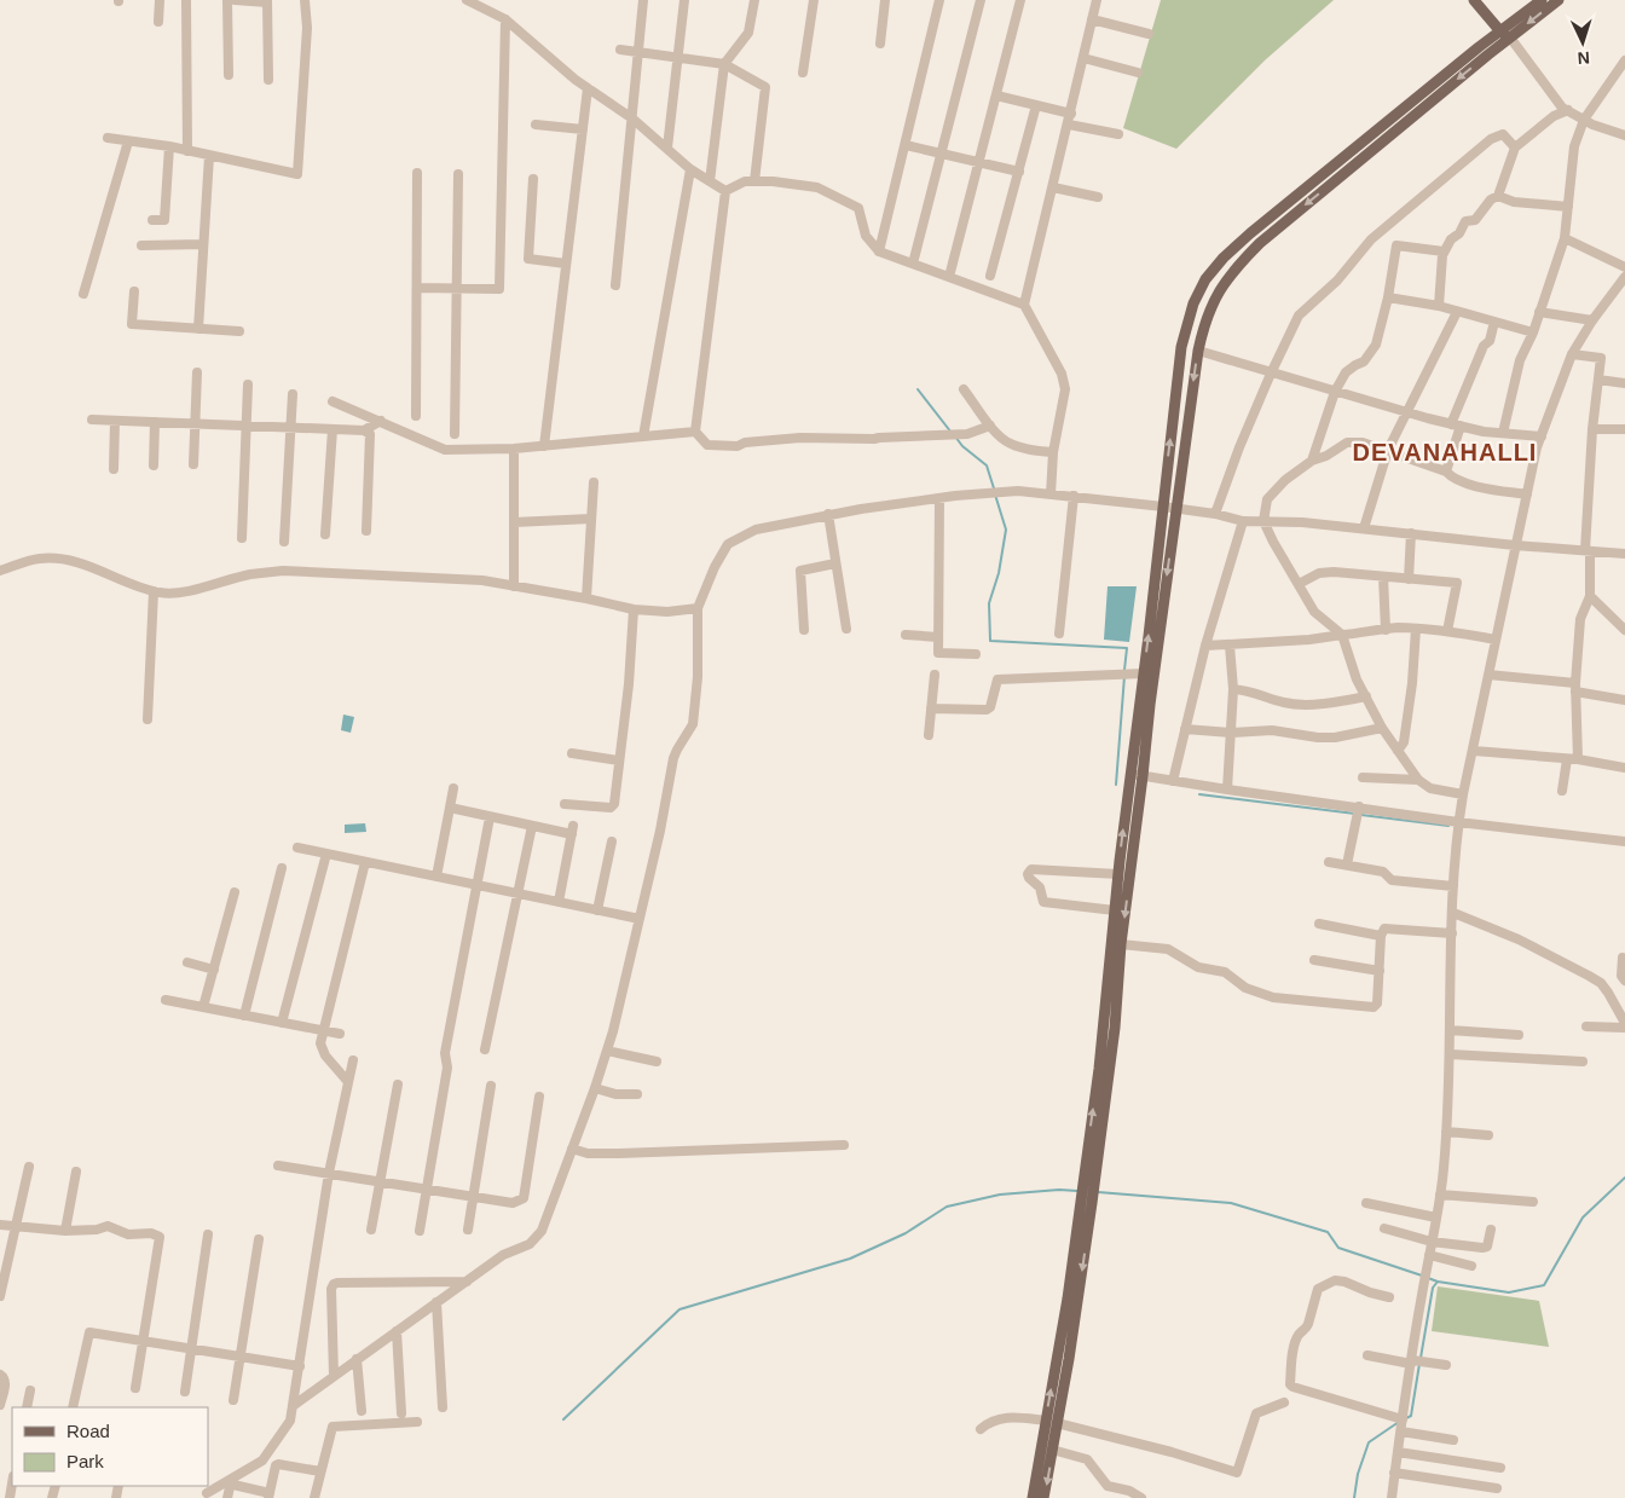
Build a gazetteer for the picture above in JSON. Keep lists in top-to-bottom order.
{
  "districts": ["DEVANAHALLI"],
  "legend": ["Road", "Park"],
  "north": "bottom"
}
